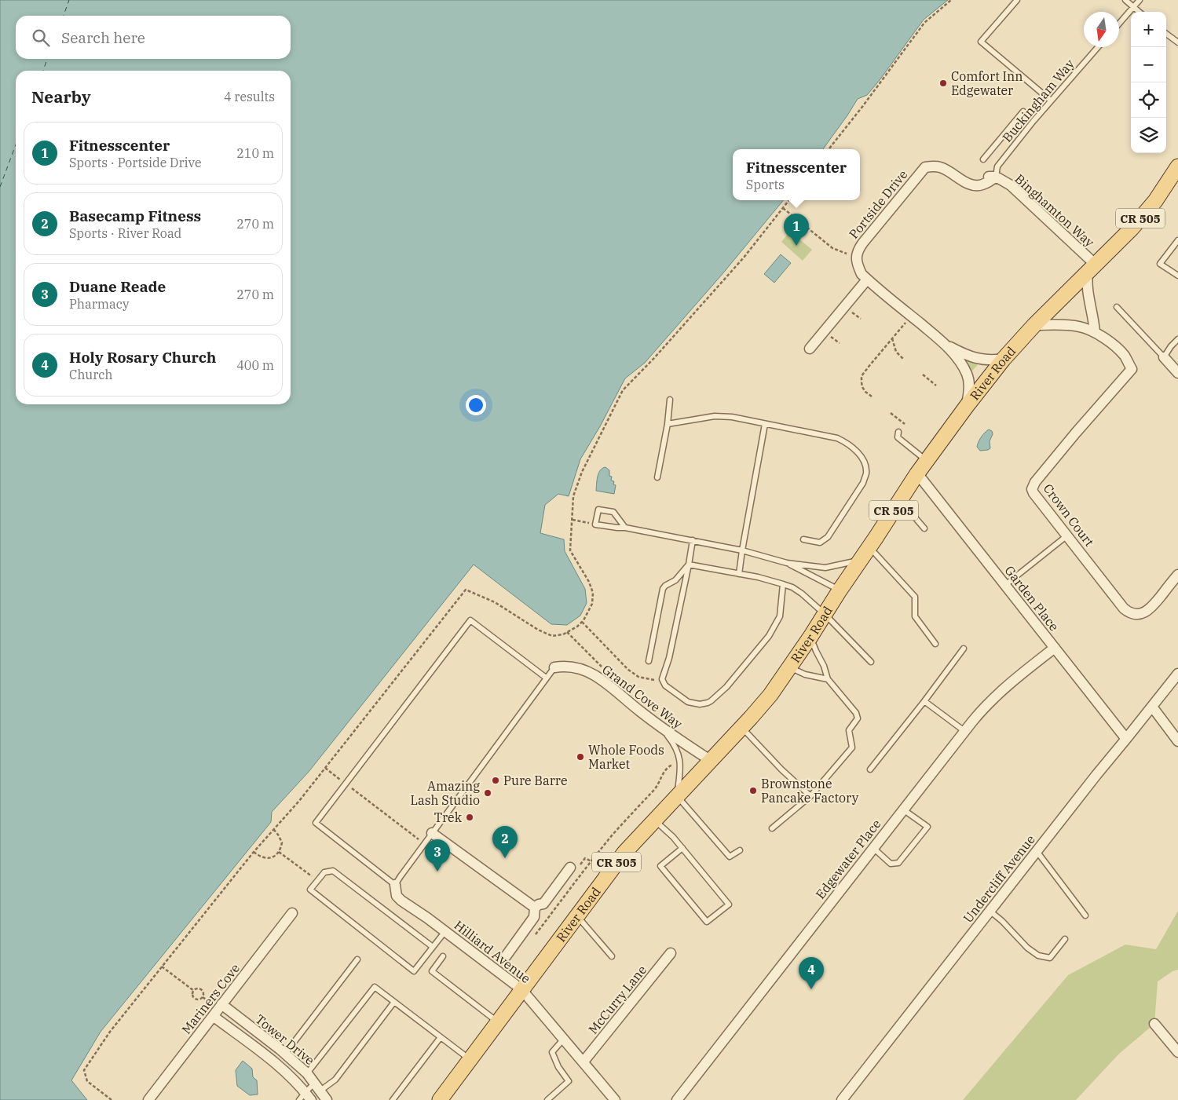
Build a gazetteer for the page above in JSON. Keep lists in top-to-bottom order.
{
  "streets": {
    "main road": ["CR 505", "River Road"],
    "street": [
      "Portside Drive",
      "Binghamton Way",
      "Crown Court",
      "Garden Place",
      "Grand Cove Way",
      "Edgewater Place",
      "Undercliff Avenue",
      "Hilliard Avenue",
      "Mariners Cove",
      "McCurry Lane",
      "Tower Drive"
    ],
    "lane": ["Buckingham Way"]
  },
  "crossings": [
    ["Buckingham Way", "Binghamton Way"],
    ["Portside Drive", "Binghamton Way"],
    ["Portside Drive", "River Road"],
    ["Binghamton Way", "River Road"],
    ["River Road", "Crown Court"],
    ["River Road", "Garden Place"],
    ["River Road", "Grand Cove Way"],
    ["River Road", "Hilliard Avenue"],
    ["Garden Place", "Edgewater Place"],
    ["Garden Place", "Undercliff Avenue"],
    ["Hilliard Avenue", "McCurry Lane"],
    ["Mariners Cove", "Tower Drive"]
  ],
  "places": [
    "Comfort Inn Edgewater",
    "Whole Foods Market",
    "Pure Barre",
    "Brownstone Pancake Factory",
    "Amazing Lash Studio",
    "Trek"
  ],
  "north": "bottom",
  "page": {
    "map_buttons": ["+", "−"],
    "search": "Search here",
    "heading": ["Nearby", "4 results"],
    "list": [
      {
        "mark": "1",
        "name": "Fitnesscenter",
        "note": "Sports · Portside Drive",
        "value": "210 m"
      },
      {
        "mark": "2",
        "name": "Basecamp Fitness",
        "note": "Sports · River Road",
        "value": "270 m"
      },
      {
        "mark": "3",
        "name": "Duane Reade",
        "note": "Pharmacy",
        "value": "270 m"
      },
      {
        "mark": "4",
        "name": "Holy Rosary Church",
        "note": "Church",
        "value": "400 m"
      }
    ],
    "popup": ["Fitnesscenter", "Sports"],
    "pins": [
      "1",
      "2",
      "3",
      "4"
    ]
  }
}
